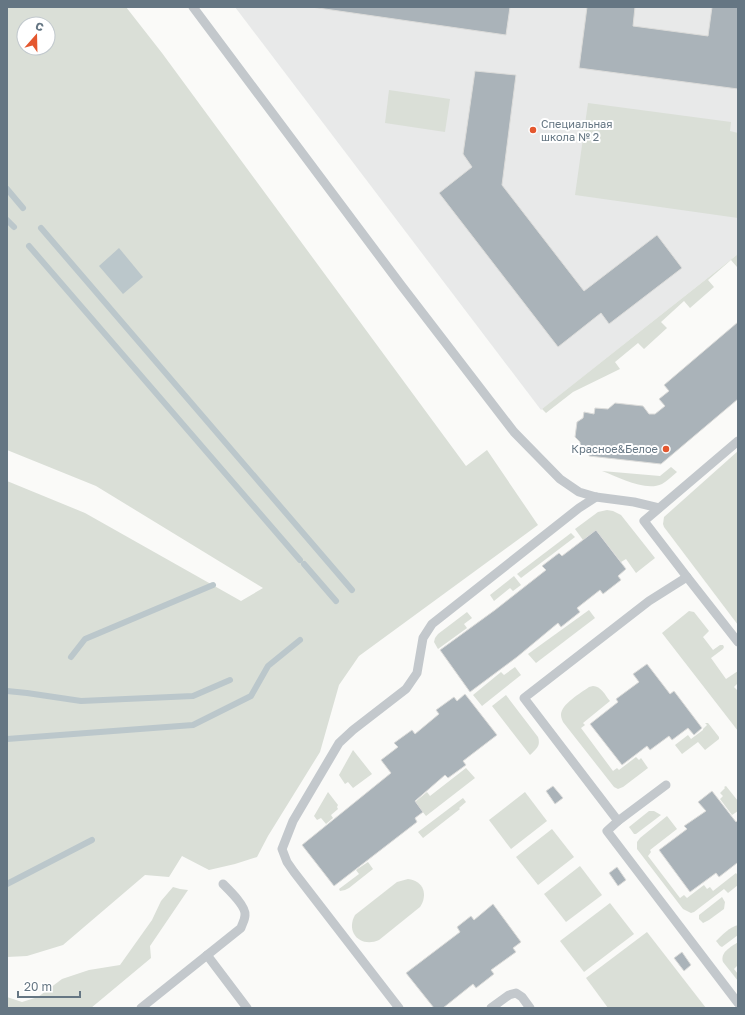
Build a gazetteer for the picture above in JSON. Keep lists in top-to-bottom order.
{
  "places": ["Специальная школа № 2", "Красное&Белое"],
  "scale_bar": "20 m",
  "north": "top"
}
